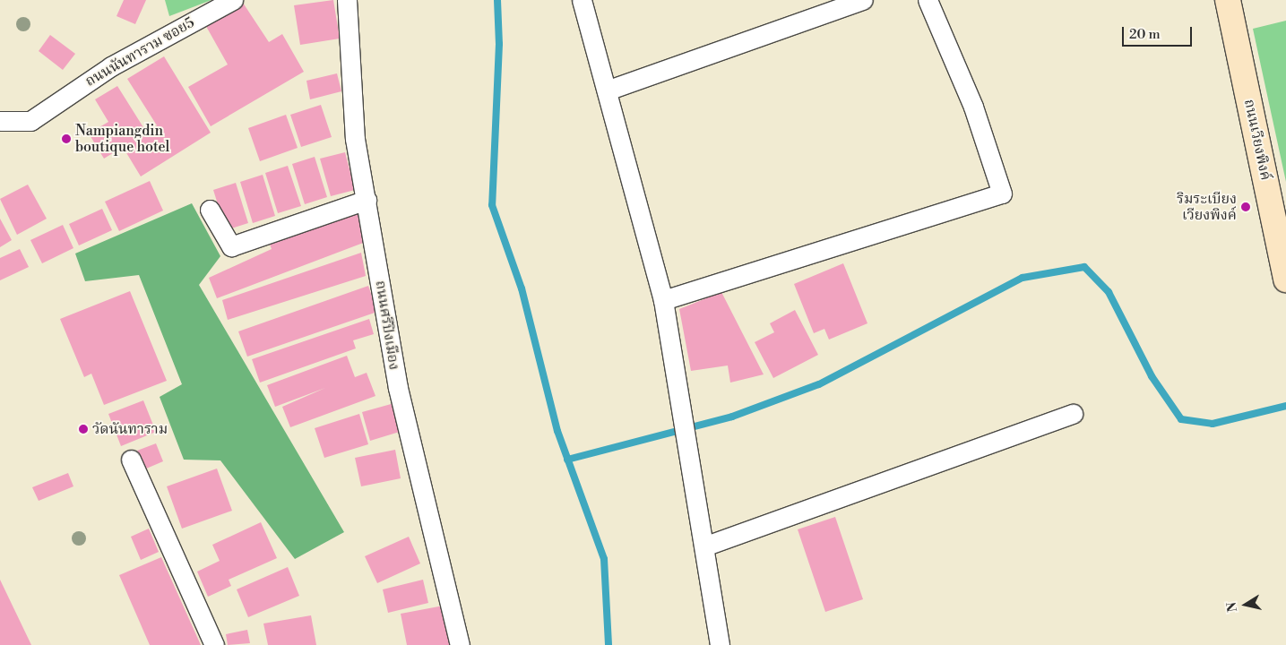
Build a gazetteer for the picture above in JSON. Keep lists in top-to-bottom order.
{
  "streets": {
    "street": ["ถนนนันทาราม ซอย5", "ถนนเวียงพิงค์", "ถนนศรีปิงเมือง"]
  },
  "places": ["Nampiangdin boutique hotel", "ริมระเบียง เวียงพิงค์", "วัดนันทาราม"],
  "scale_bar": "20 m",
  "north": "left"
}
